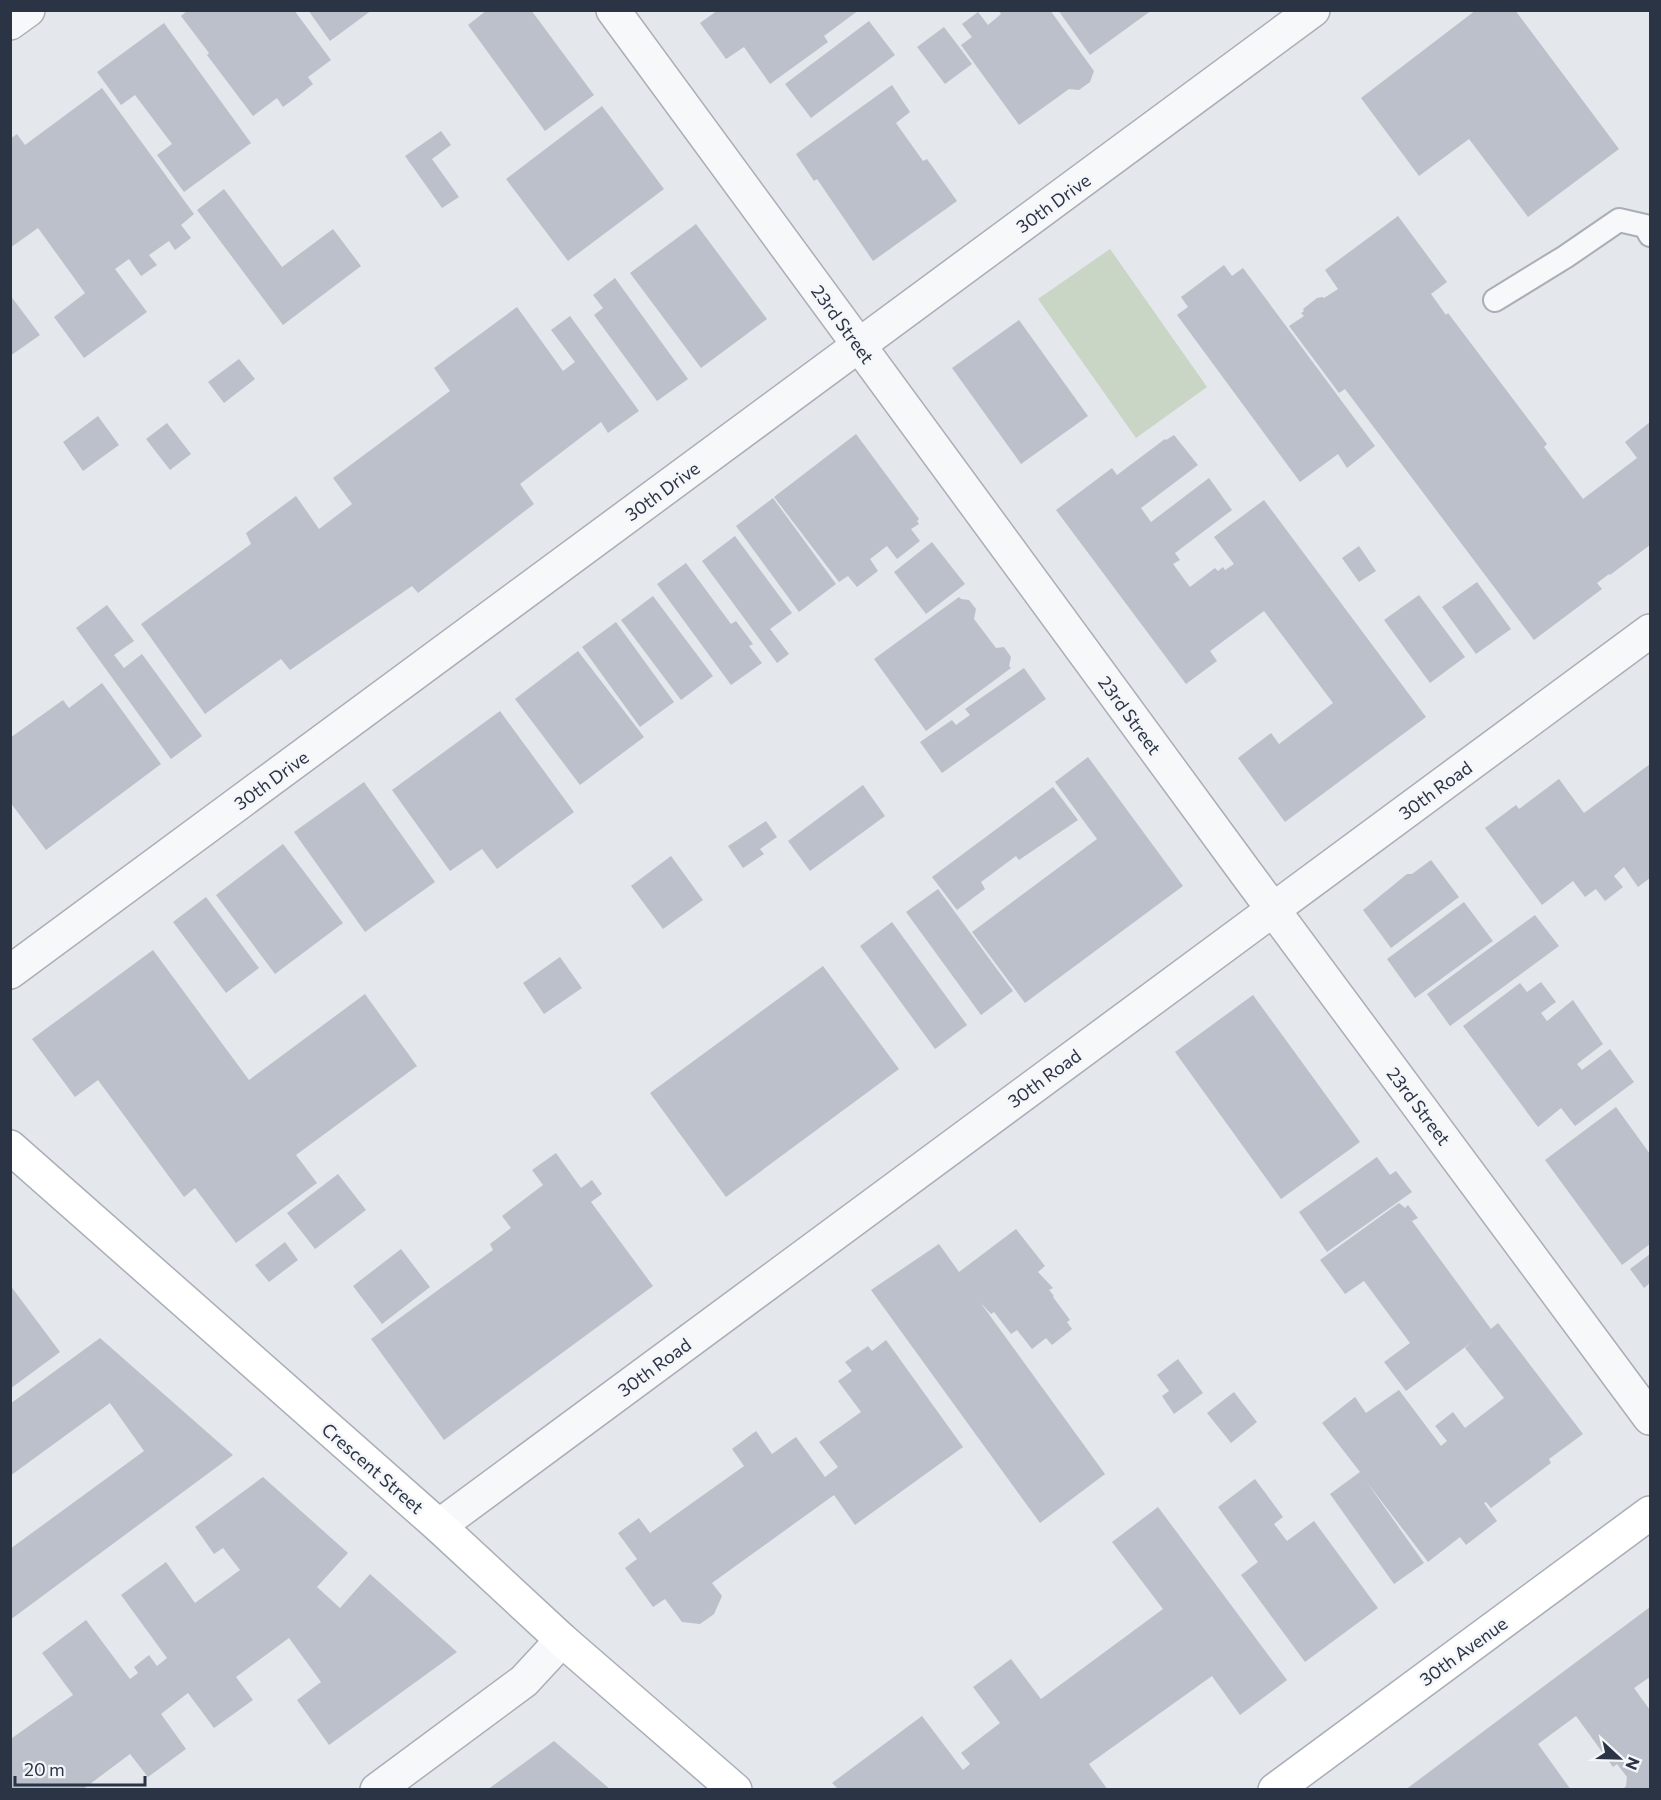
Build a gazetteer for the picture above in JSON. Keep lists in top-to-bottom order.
{
  "streets": {
    "street": [
      "30th Drive",
      "23rd Street",
      "30th Road",
      "Crescent Street",
      "30th Avenue"
    ]
  },
  "crossings": [
    ["30th Drive", "23rd Street"],
    ["23rd Street", "30th Road"],
    ["30th Road", "Crescent Street"]
  ],
  "scale_bar": "20 m",
  "north": "right"
}
